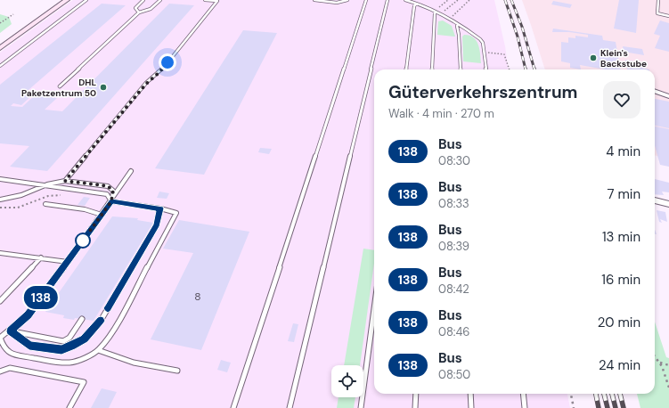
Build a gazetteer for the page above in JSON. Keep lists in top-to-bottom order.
{
  "places": ["Klein's Backstube", "DHL Paketzentrum 50"],
  "lines": ["bus line 138"],
  "house_numbers": ["8"],
  "page": {
    "on_map": "138",
    "heading": ["Güterverkehrszentrum", "Walk · 4 min · 270 m"],
    "list": [
      {
        "mark": "138",
        "name": "Bus",
        "note": "08:30",
        "value": "4 min"
      },
      {
        "mark": "138",
        "name": "Bus",
        "note": "08:33",
        "value": "7 min"
      },
      {
        "mark": "138",
        "name": "Bus",
        "note": "08:39",
        "value": "13 min"
      },
      {
        "mark": "138",
        "name": "Bus",
        "note": "08:42",
        "value": "16 min"
      },
      {
        "mark": "138",
        "name": "Bus",
        "note": "08:46",
        "value": "20 min"
      },
      {
        "mark": "138",
        "name": "Bus",
        "note": "08:50",
        "value": "24 min"
      }
    ]
  }
}
